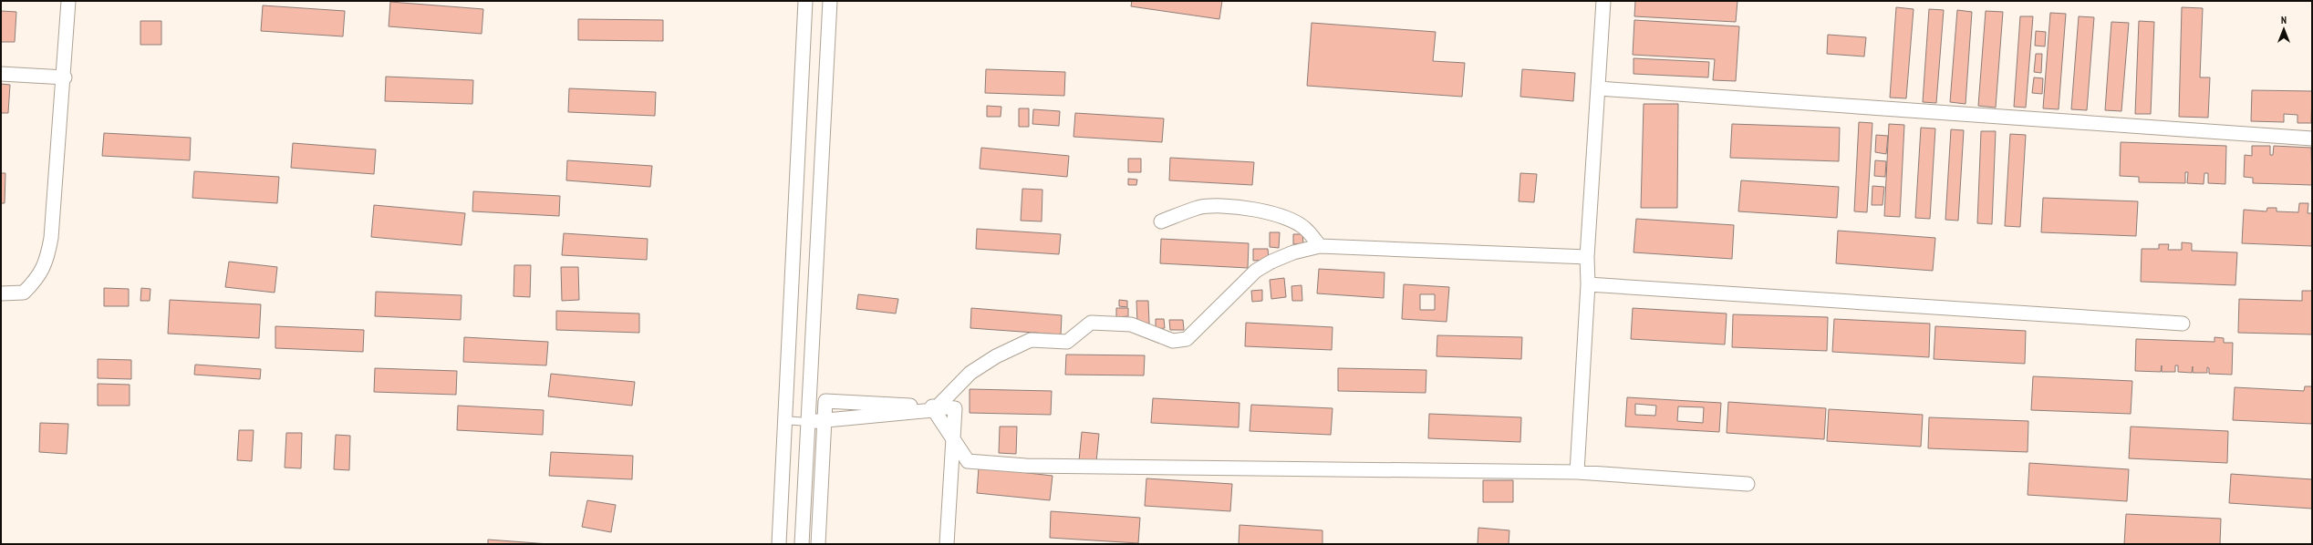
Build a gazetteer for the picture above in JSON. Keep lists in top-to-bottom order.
{
  "north": "top"
}
